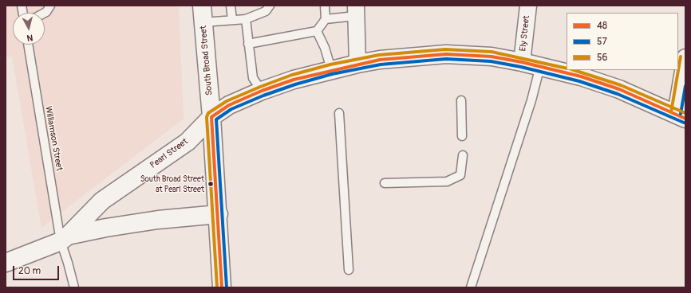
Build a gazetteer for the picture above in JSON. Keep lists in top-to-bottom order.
{
  "streets": {
    "street": ["Ely Street", "South Broad Street", "Pearl Street"],
    "lane": ["Williamson Street"]
  },
  "crossings": [
    ["Ely Street", "Pearl Street"],
    ["South Broad Street", "Pearl Street"],
    ["Williamson Street", "Pearl Street"]
  ],
  "places": ["South Broad Street at Pearl Street"],
  "lines": ["transit line 56", "transit line 48", "transit line 57"],
  "legend": ["48", "57", "56"],
  "scale_bar": "20 m",
  "north": "bottom"
}
